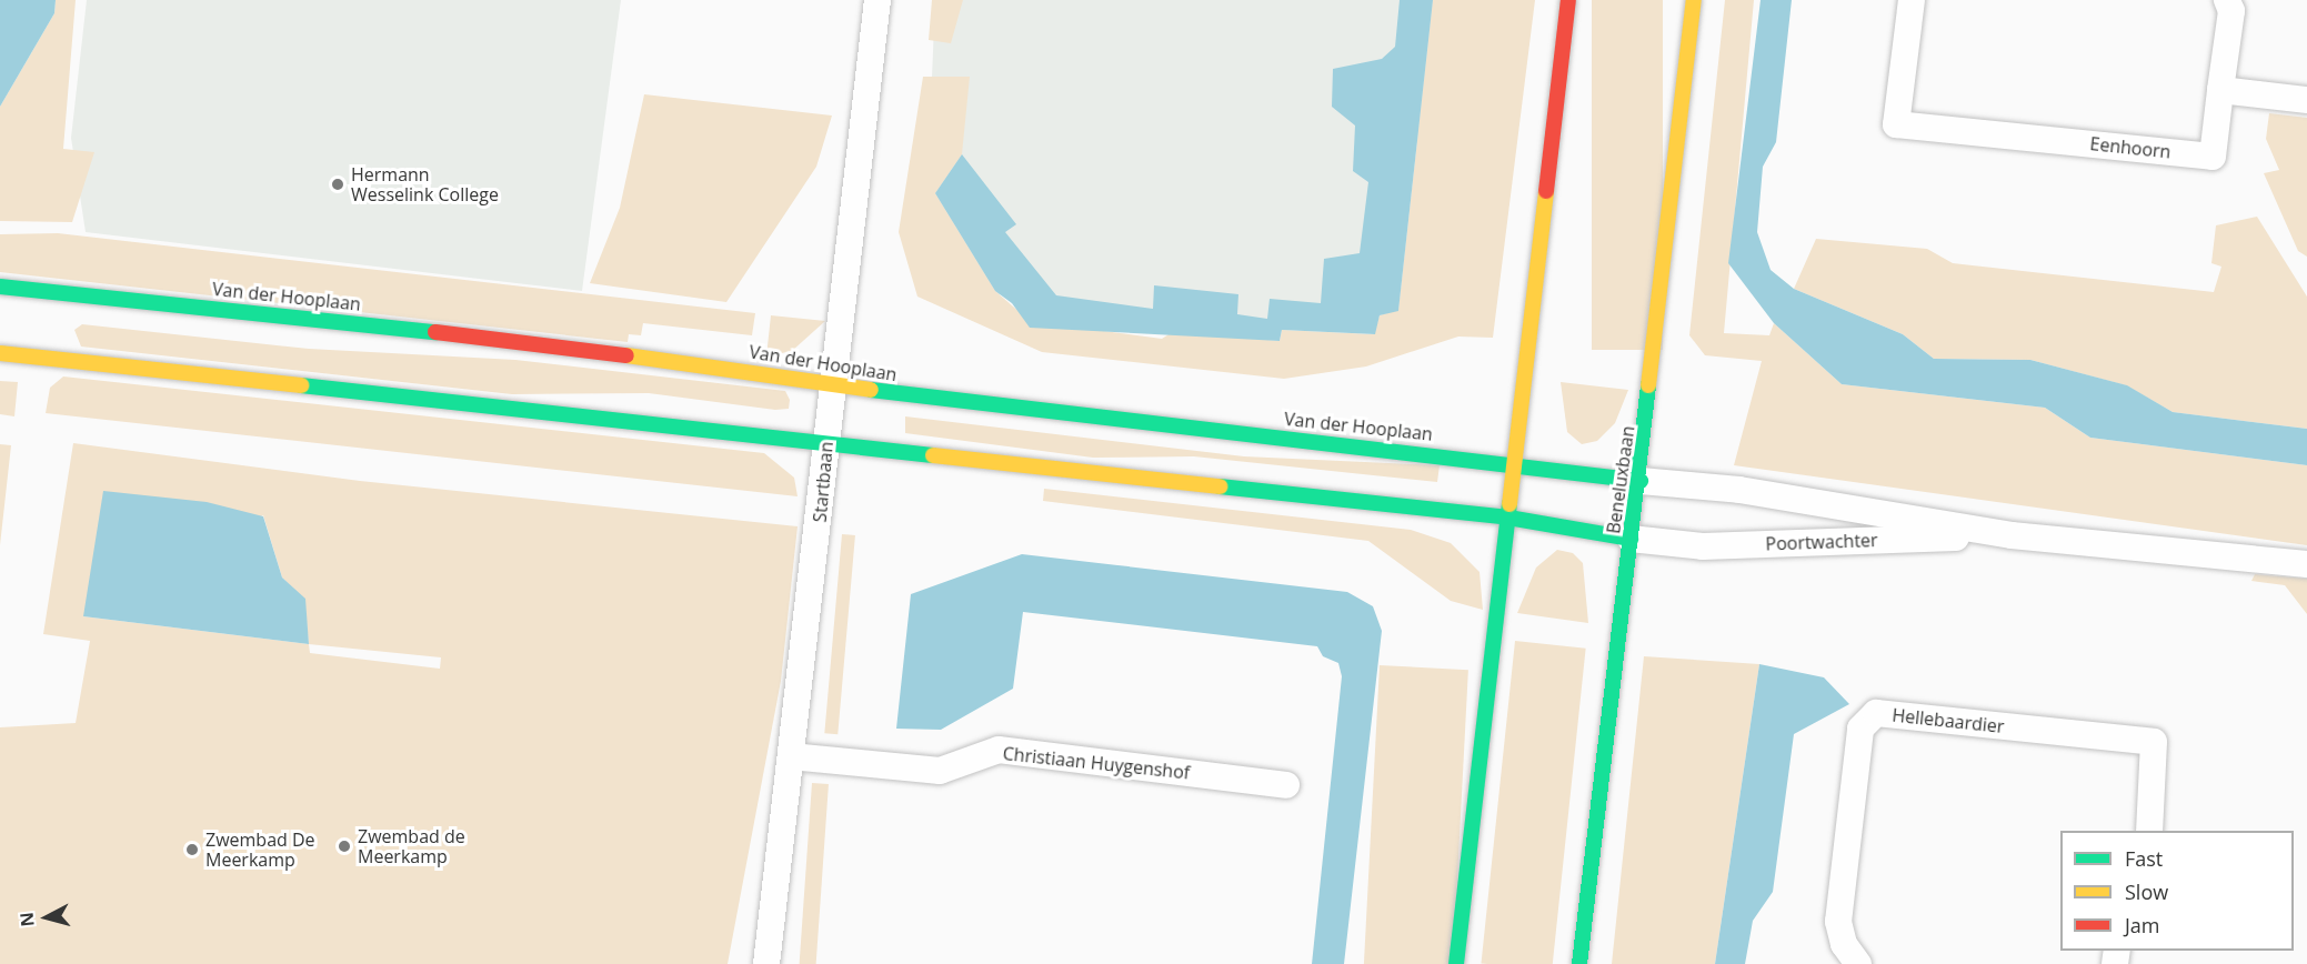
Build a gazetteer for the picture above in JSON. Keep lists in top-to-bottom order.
{
  "streets": {
    "street": [
      "Eenhoorn",
      "Van der Hooplaan",
      "Beneluxbaan",
      "Startbaan",
      "Poortwachter",
      "Hellebaardier",
      "Christiaan Huygenshof"
    ]
  },
  "crossings": [
    ["Van der Hooplaan", "Beneluxbaan"],
    ["Van der Hooplaan", "Startbaan"],
    ["Van der Hooplaan", "Poortwachter"],
    ["Beneluxbaan", "Poortwachter"],
    ["Startbaan", "Christiaan Huygenshof"]
  ],
  "places": ["Hermann Wesselink College", "Zwembad de Meerkamp", "Zwembad De Meerkamp"],
  "legend": ["Fast", "Slow", "Jam"],
  "north": "left"
}
